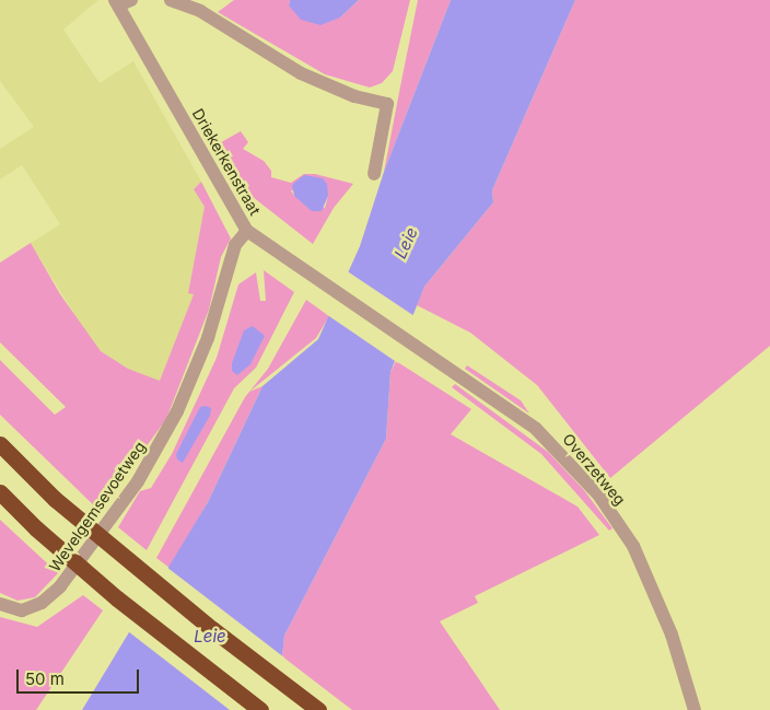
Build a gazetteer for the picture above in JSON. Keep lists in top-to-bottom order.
{
  "streets": {
    "street": ["Driekerkenstraat", "Overzetweg", "Wevelgemsevoetweg"]
  },
  "crossings": [
    ["Driekerkenstraat", "Overzetweg"],
    ["Driekerkenstraat", "Wevelgemsevoetweg"]
  ],
  "water": ["Leie"],
  "scale_bar": "50 m"
}
